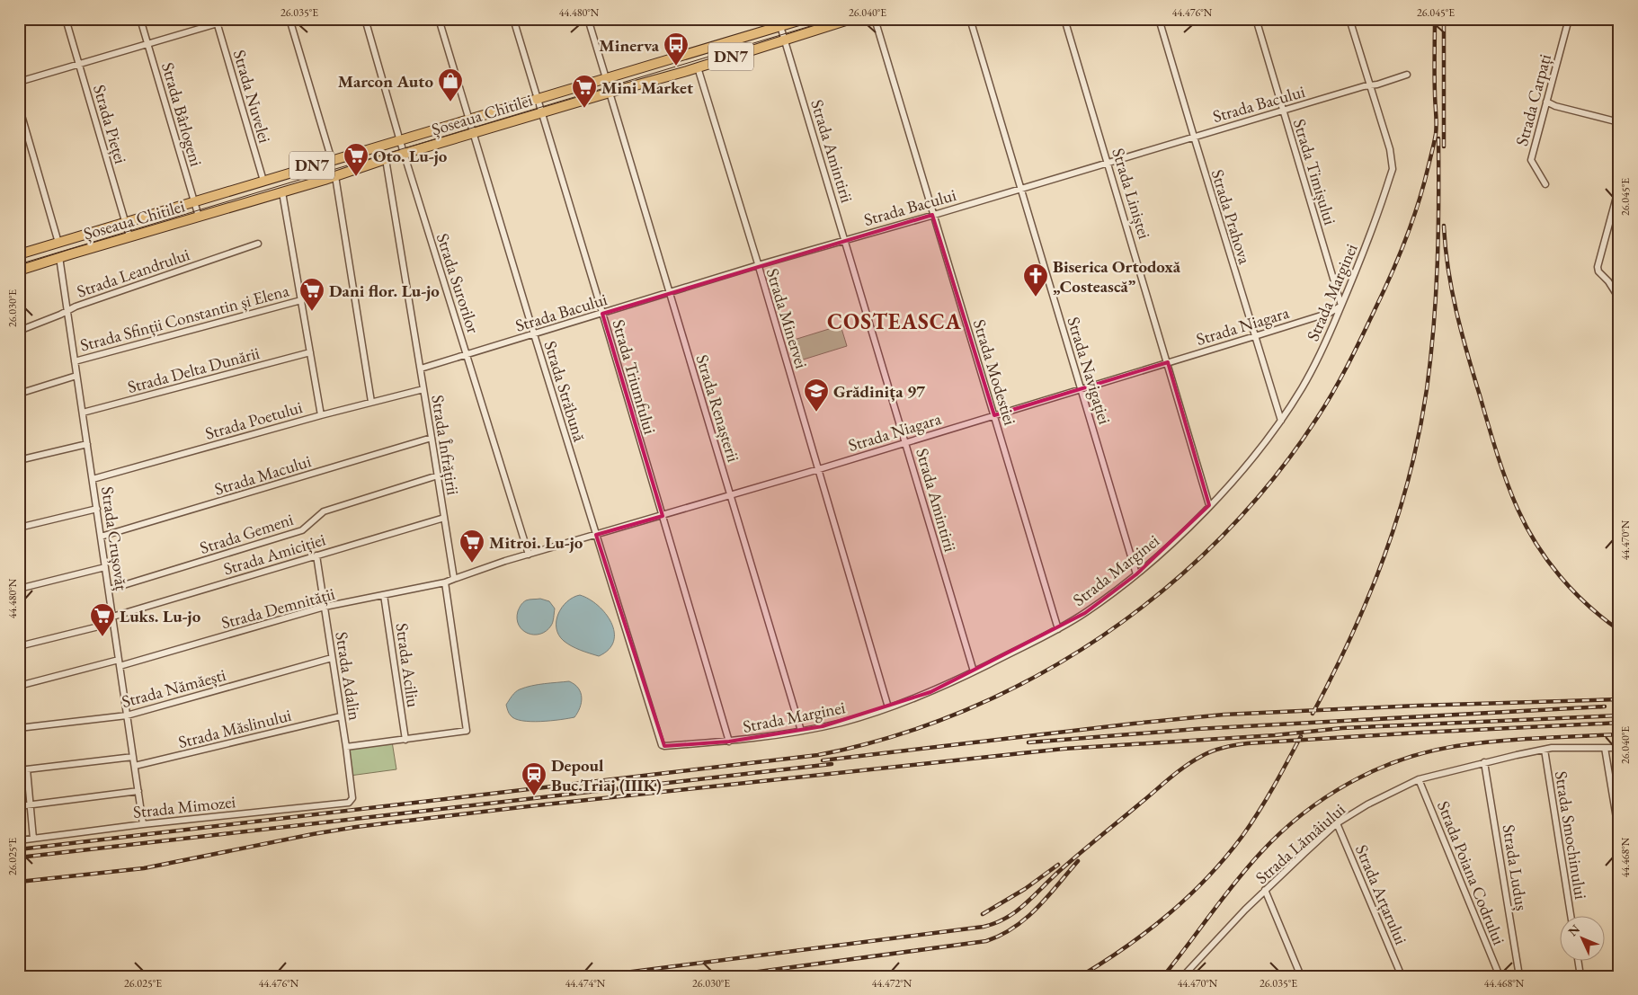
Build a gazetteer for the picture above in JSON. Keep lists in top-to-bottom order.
{
  "streets": {
    "main road": ["DN7", "Șoseaua Chitilei"],
    "street": [
      "Strada Nuvelei",
      "Strada Carpați",
      "Strada Bacului",
      "Strada Bârlogeni",
      "Strada Pieței",
      "Strada Amintirii",
      "Strada Timișului",
      "Strada Liniștei",
      "Strada Prahova",
      "Strada Leandrului",
      "Strada Surorilor",
      "Strada Marginei",
      "Strada Sfinții Constantin și Elena",
      "Strada Minervei",
      "Strada Niagara",
      "Strada Delta Dunării",
      "Strada Navigației",
      "Strada Modestiei",
      "Strada Triumfului",
      "Strada Străbună",
      "Strada Renașterii",
      "Strada Poetului",
      "Strada Înfrățirii",
      "Strada Macului",
      "Strada Gemeni",
      "Strada Crușovăț",
      "Strada Amiciției",
      "Strada Demnității",
      "Strada Aciliu",
      "Strada Adalin",
      "Strada Nămăești",
      "Strada Măslinului",
      "Strada Mimozei",
      "Strada Smochinului",
      "Strada Lămâiului",
      "Strada Luduș",
      "Strada Poiana Codrului",
      "Strada Arțarului"
    ]
  },
  "crossings": [
    ["Strada Nuvelei", "Șoseaua Chitilei"],
    ["Strada Bacului", "Strada Amintirii"],
    ["Strada Bacului", "Strada Timișului"],
    ["Strada Bacului", "Strada Liniștei"],
    ["Strada Bacului", "Strada Prahova"],
    ["Strada Bacului", "Strada Surorilor"],
    ["Strada Bacului", "Strada Marginei"],
    ["Strada Bacului", "Strada Minervei"],
    ["Strada Bacului", "Strada Navigației"],
    ["Strada Bacului", "Strada Modestiei"],
    ["Strada Bacului", "Strada Triumfului"],
    ["Strada Bacului", "Strada Străbună"],
    ["Strada Bacului", "Strada Renașterii"],
    ["Strada Bacului", "Strada Înfrățirii"],
    ["Strada Bârlogeni", "Șoseaua Chitilei"],
    ["Șoseaua Chitilei", "Strada Pieței"],
    ["Șoseaua Chitilei", "Strada Amintirii"],
    ["Șoseaua Chitilei", "Strada Surorilor"],
    ["Șoseaua Chitilei", "Strada Minervei"],
    ["Șoseaua Chitilei", "Strada Triumfului"],
    ["Șoseaua Chitilei", "Strada Străbună"],
    ["Șoseaua Chitilei", "Strada Renașterii"],
    ["Șoseaua Chitilei", "Strada Înfrățirii"],
    ["Șoseaua Chitilei", "Strada Crușovăț"],
    ["Strada Amintirii", "Strada Marginei"],
    ["Strada Amintirii", "Strada Niagara"],
    ["Strada Timișului", "Strada Marginei"],
    ["Strada Timișului", "Strada Niagara"],
    ["Strada Liniștei", "Strada Marginei"],
    ["Strada Liniștei", "Strada Niagara"],
    ["Strada Prahova", "Strada Marginei"],
    ["Strada Prahova", "Strada Niagara"],
    ["Strada Leandrului", "Strada Crușovăț"],
    ["Strada Surorilor", "Strada Niagara"],
    ["Strada Marginei", "Strada Minervei"],
    ["Strada Marginei", "Strada Niagara"],
    ["Strada Marginei", "Strada Navigației"],
    ["Strada Marginei", "Strada Modestiei"],
    ["Strada Marginei", "Strada Triumfului"],
    ["Strada Marginei", "Strada Străbună"],
    ["Strada Marginei", "Strada Renașterii"],
    ["Strada Sfinții Constantin și Elena", "Strada Crușovăț"],
    ["Strada Minervei", "Strada Niagara"],
    ["Strada Niagara", "Strada Navigației"],
    ["Strada Niagara", "Strada Modestiei"],
    ["Strada Niagara", "Strada Triumfului"],
    ["Strada Niagara", "Strada Străbună"],
    ["Strada Niagara", "Strada Renașterii"],
    ["Strada Niagara", "Strada Înfrățirii"],
    ["Strada Delta Dunării", "Strada Crușovăț"],
    ["Strada Poetului", "Strada Înfrățirii"],
    ["Strada Poetului", "Strada Crușovăț"],
    ["Strada Înfrățirii", "Strada Macului"],
    ["Strada Înfrățirii", "Strada Gemeni"],
    ["Strada Înfrățirii", "Strada Amiciției"],
    ["Strada Macului", "Strada Crușovăț"],
    ["Strada Gemeni", "Strada Crușovăț"],
    ["Strada Crușovăț", "Strada Amiciției"],
    ["Strada Crușovăț", "Strada Demnității"],
    ["Strada Crușovăț", "Strada Nămăești"],
    ["Strada Crușovăț", "Strada Măslinului"],
    ["Strada Crușovăț", "Strada Mimozei"],
    ["Strada Amiciției", "Strada Adalin"],
    ["Strada Demnității", "Strada Aciliu"],
    ["Strada Demnității", "Strada Adalin"],
    ["Strada Adalin", "Strada Nămăești"],
    ["Strada Adalin", "Strada Măslinului"],
    ["Strada Adalin", "Strada Mimozei"],
    ["Strada Smochinului", "Strada Lămâiului"],
    ["Strada Lămâiului", "Strada Luduș"],
    ["Strada Lămâiului", "Strada Poiana Codrului"],
    ["Strada Lămâiului", "Strada Arțarului"]
  ],
  "districts": ["COSTEASCA"],
  "places": {
    "bus stop": ["Minerva"],
    "shop": ["Marcon Auto"],
    "supermarket": [
      "Mini Market",
      "Oto. Lu-jo",
      "Dani flor. Lu-jo",
      "Mitroi. Lu-jo",
      "Luks. Lu-jo"
    ],
    "church": ["Biserica Ortodoxă „Costească”"],
    "school or university": ["Grădinița 97"],
    "station": ["Depoul Buc.Triaj (IIIK)"]
  },
  "north": "top left",
  "coordinates": [
    "26.035°E",
    "44.480°N",
    "26.040°E",
    "44.476°N",
    "26.045°E",
    "26.030°E",
    "44.470°N",
    "26.025°E",
    "44.468°N",
    "44.474°N",
    "44.472°N"
  ]
}
